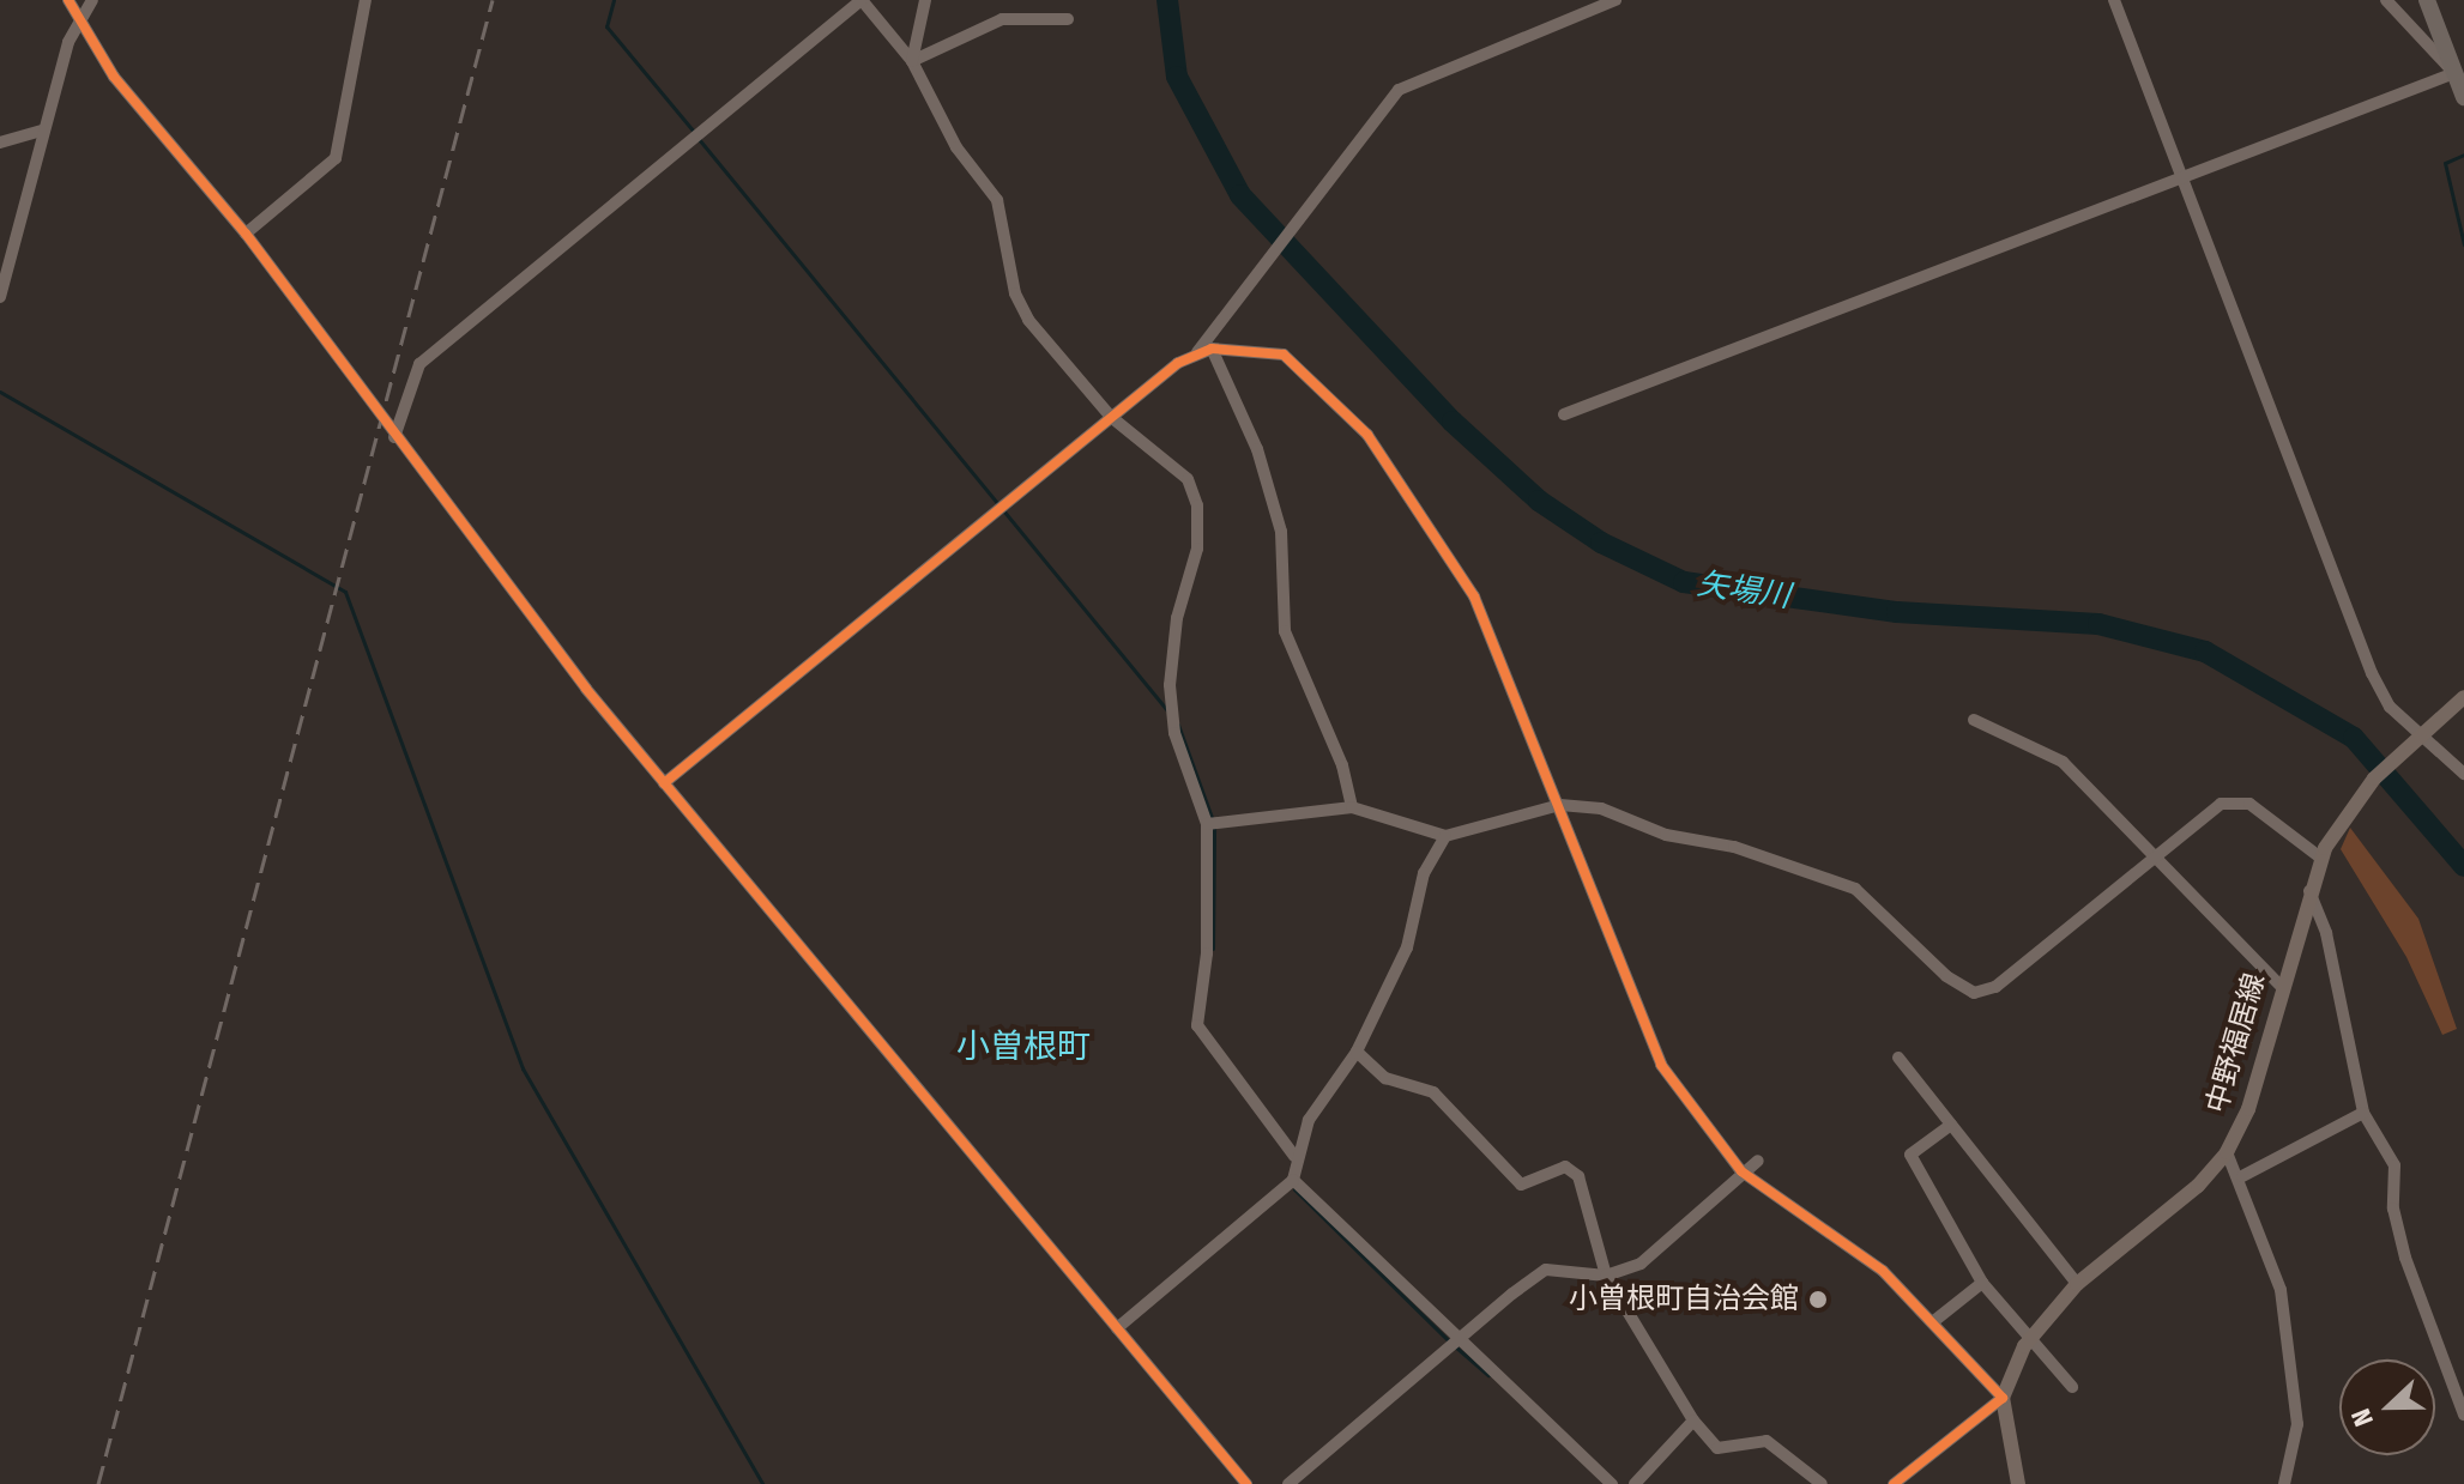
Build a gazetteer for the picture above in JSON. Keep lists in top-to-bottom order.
{
  "streets": {
    "main road": ["中野福居線"]
  },
  "districts": ["小曽根町"],
  "water": ["矢場川"],
  "places": ["小曽根町自治会館"],
  "north": "left"
}
